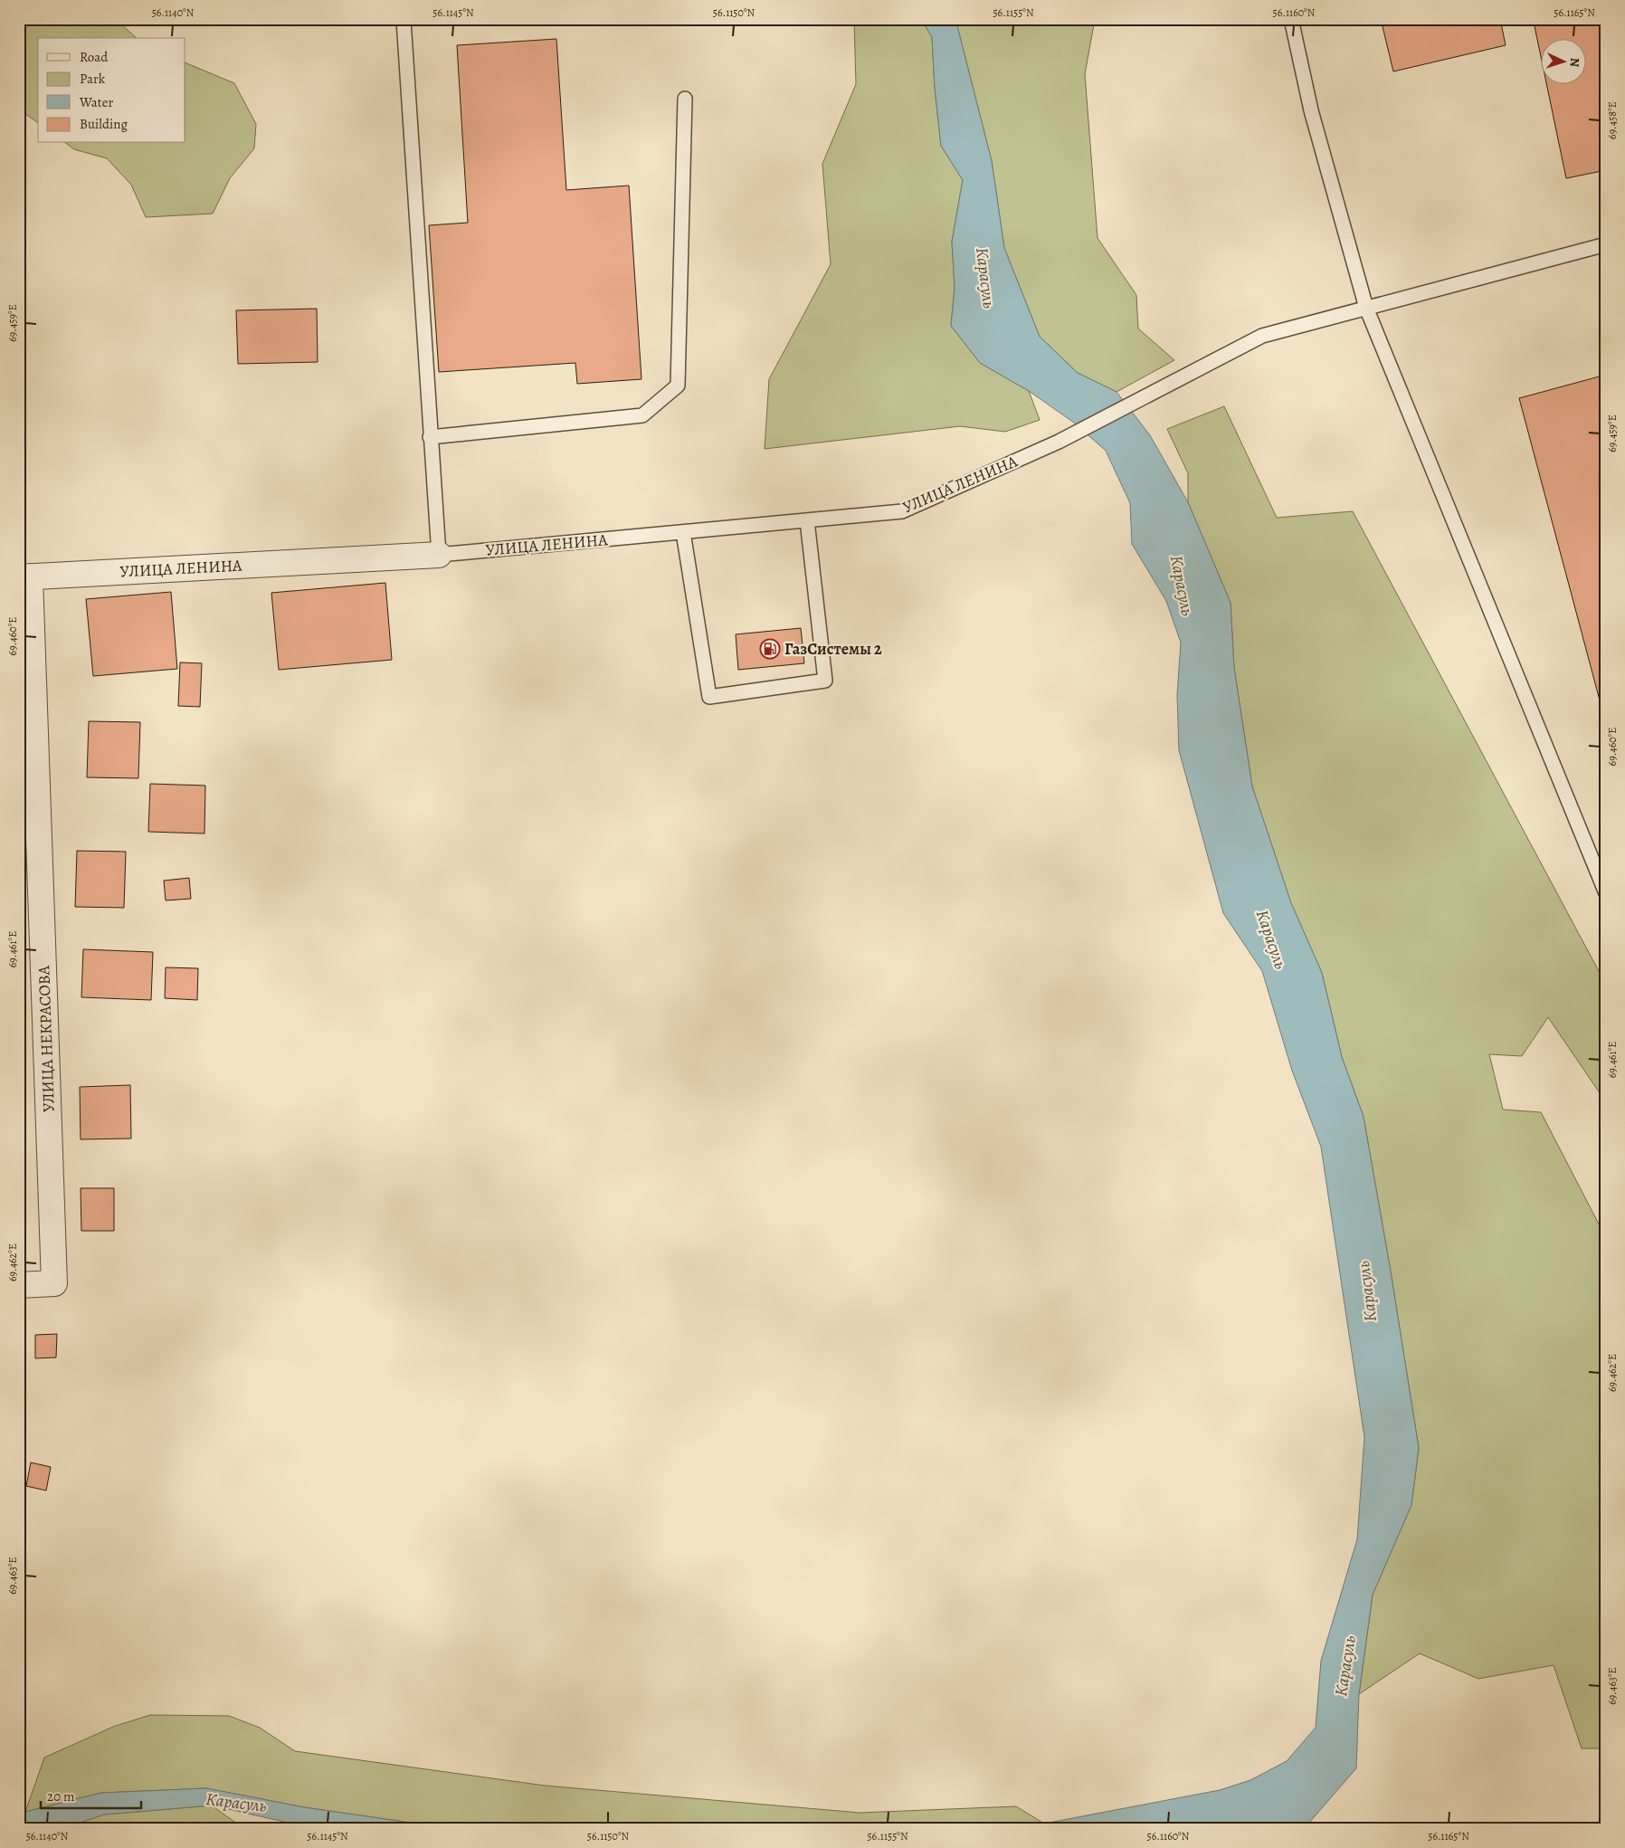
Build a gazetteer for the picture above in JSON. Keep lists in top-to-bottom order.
{
  "streets": {
    "street": ["УЛИЦА ЛЕНИНА", "УЛИЦА НЕКРАСОВА"]
  },
  "crossings": [
    ["УЛИЦА ЛЕНИНА", "УЛИЦА НЕКРАСОВА"]
  ],
  "water": ["Карасуль"],
  "places": {
    "fuel station": ["ГазСистемы 2"]
  },
  "legend": [
    "Road",
    "Park",
    "Water",
    "Building"
  ],
  "scale_bar": "20 m",
  "north": "right",
  "coordinates": [
    "56.1140°N",
    "56.1145°N",
    "56.1150°N",
    "56.1155°N",
    "56.1160°N",
    "56.1165°N",
    "69.458°E",
    "69.459°E",
    "69.460°E",
    "69.461°E",
    "69.462°E",
    "69.463°E"
  ]
}
